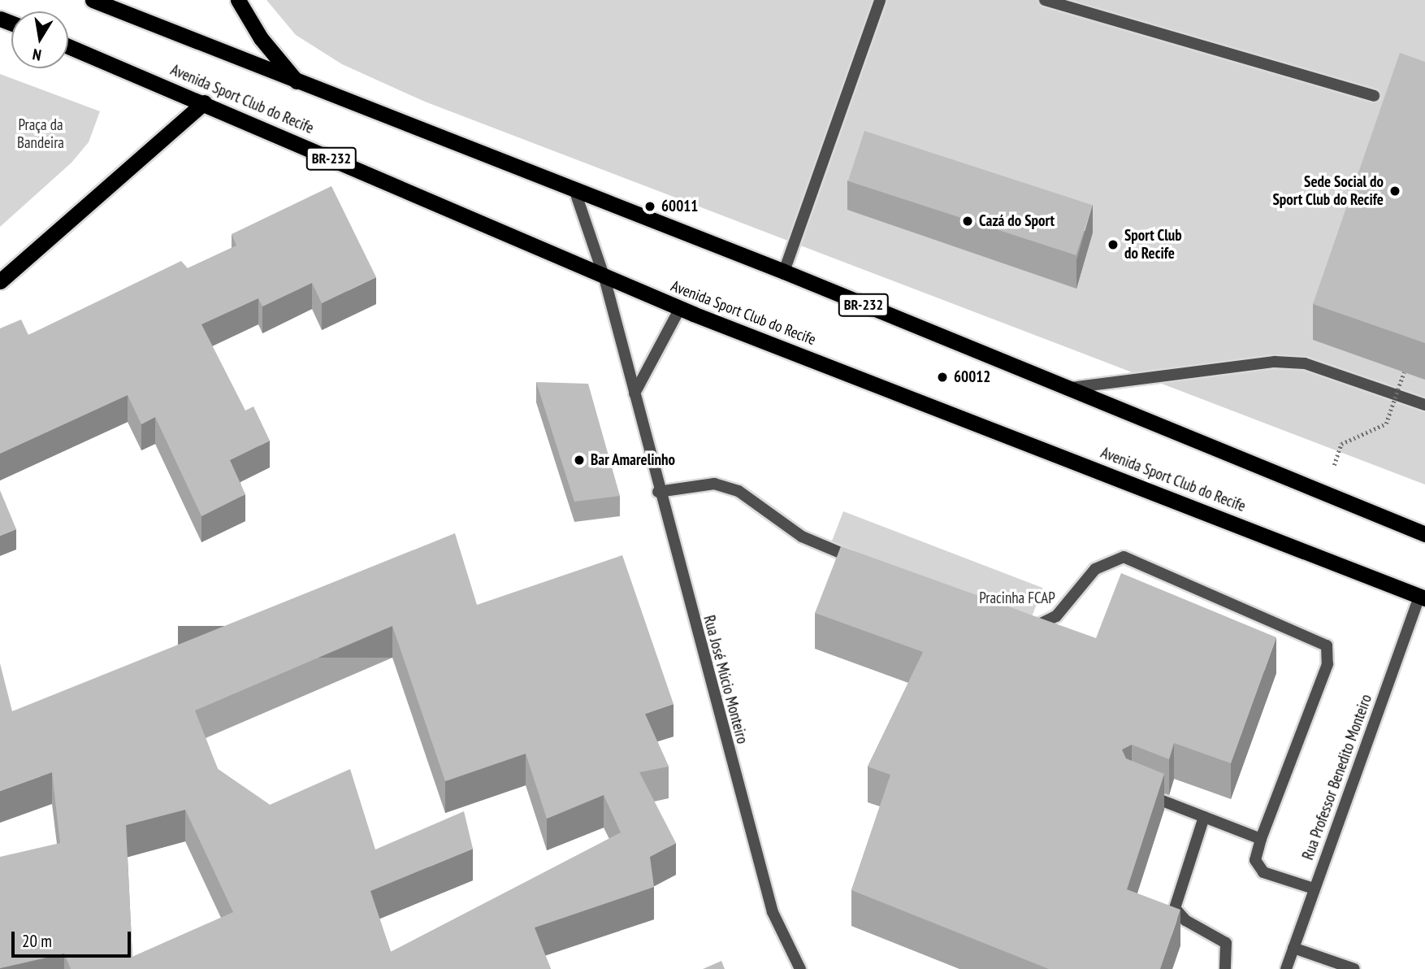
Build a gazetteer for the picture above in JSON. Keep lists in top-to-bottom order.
{
  "streets": {
    "highway": ["Avenida Sport Club do Recife", "BR-232"],
    "street": ["Rua José Múcio Monteiro", "Rua Professor Benedito Monteiro"]
  },
  "crossings": [
    ["Avenida Sport Club do Recife", "Rua José Múcio Monteiro"],
    ["Avenida Sport Club do Recife", "Rua Professor Benedito Monteiro"],
    ["BR-232", "Rua José Múcio Monteiro"]
  ],
  "parks": ["Praça da Bandeira", "Pracinha FCAP"],
  "places": [
    "Sede Social do Sport Club do Recife",
    "60011",
    "Cazá do Sport",
    "Sport Club do Recife",
    "60012",
    "Bar Amarelinho"
  ],
  "scale_bar": "20 m",
  "north": "bottom"
}
